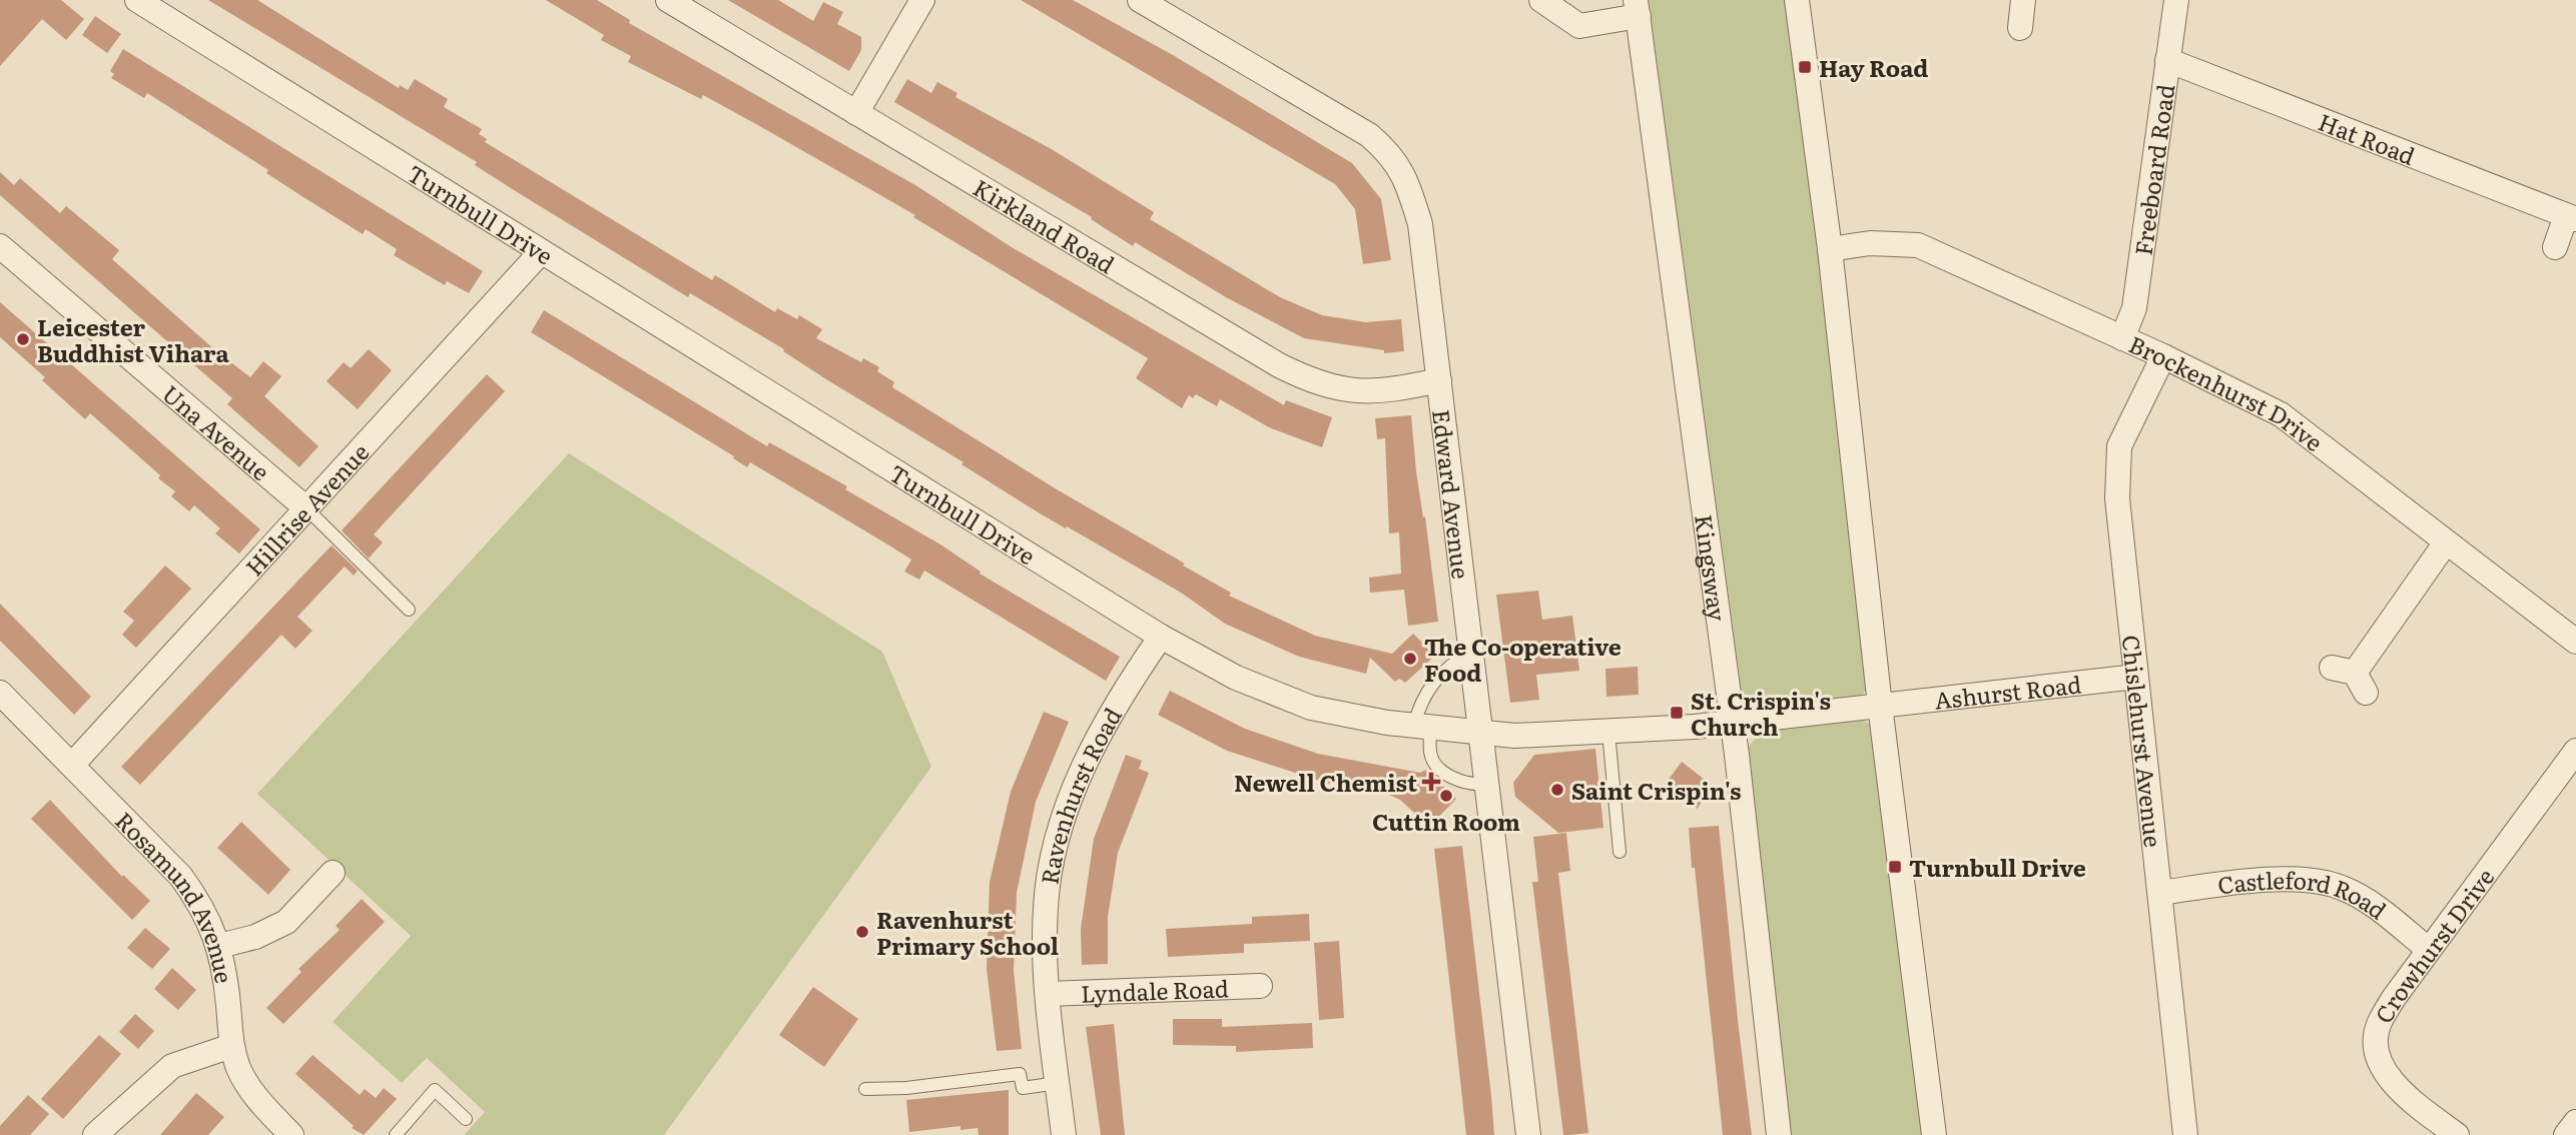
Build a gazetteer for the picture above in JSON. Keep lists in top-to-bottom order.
{
  "streets": {
    "street": [
      "Hat Road",
      "Freeboard Road",
      "Turnbull Drive",
      "Kirkland Road",
      "Brockenhurst Drive",
      "Una Avenue",
      "Edward Avenue",
      "Hillrise Avenue",
      "Kingsway",
      "Ashurst Road",
      "Chislehurst Avenue",
      "Ravenhurst Road",
      "Rosamund Avenue",
      "Castleford Road",
      "Crowhurst Drive",
      "Lyndale Road"
    ]
  },
  "crossings": [
    ["Hat Road", "Freeboard Road"],
    ["Freeboard Road", "Brockenhurst Drive"],
    ["Turnbull Drive", "Edward Avenue"],
    ["Turnbull Drive", "Hillrise Avenue"],
    ["Turnbull Drive", "Kingsway"],
    ["Turnbull Drive", "Ashurst Road"],
    ["Turnbull Drive", "Ravenhurst Road"],
    ["Kirkland Road", "Edward Avenue"],
    ["Brockenhurst Drive", "Chislehurst Avenue"],
    ["Una Avenue", "Hillrise Avenue"],
    ["Hillrise Avenue", "Rosamund Avenue"],
    ["Ashurst Road", "Chislehurst Avenue"],
    ["Chislehurst Avenue", "Castleford Road"],
    ["Ravenhurst Road", "Lyndale Road"],
    ["Castleford Road", "Crowhurst Drive"]
  ],
  "places": {
    "transit": ["Hay Road", "St. Crispin's Church", "Turnbull Drive"],
    "other": [
      "Leicester Buddhist Vihara",
      "The Co-operative Food",
      "Saint Crispin's",
      "Cuttin Room",
      "Ravenhurst Primary School"
    ],
    "health": ["Newell Chemist"]
  }
}
